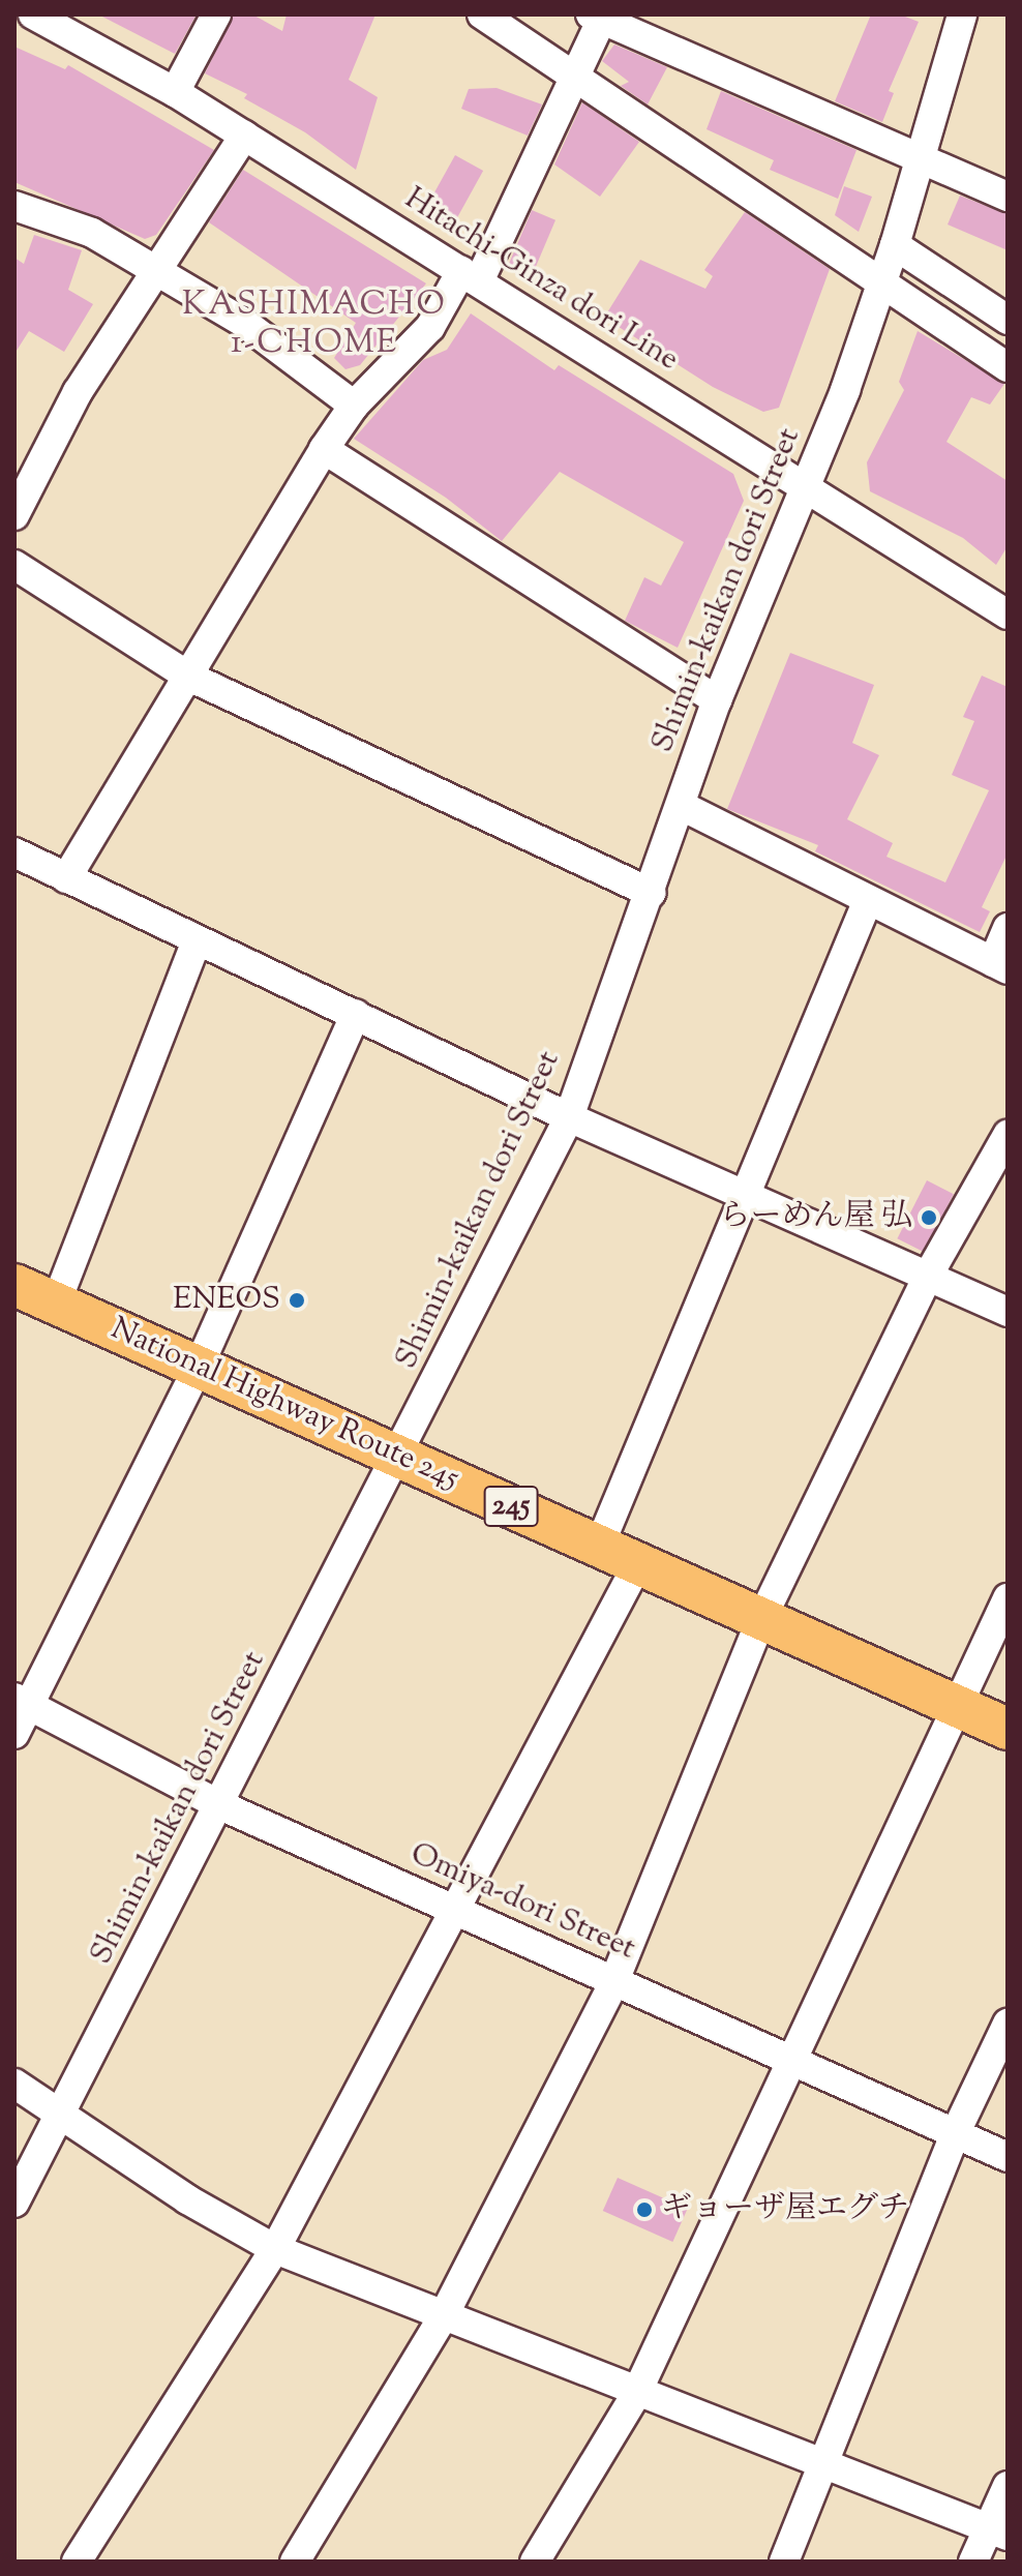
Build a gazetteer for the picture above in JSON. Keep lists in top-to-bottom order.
{
  "streets": {
    "highway": ["National Highway Route 245", "245"],
    "street": ["Hitachi-Ginza dori Line", "Shimin-kaikan dori Street", "Omiya-dori Street"]
  },
  "crossings": [
    ["Hitachi-Ginza dori Line", "Shimin-kaikan dori Street"],
    ["Shimin-kaikan dori Street", "National Highway Route 245"],
    ["Shimin-kaikan dori Street", "Omiya-dori Street"]
  ],
  "districts": ["KASHIMACHO 1-CHOME"],
  "places": ["らーめん屋 弘", "ENEOS", "ギョーザ屋エグチ"]
}
